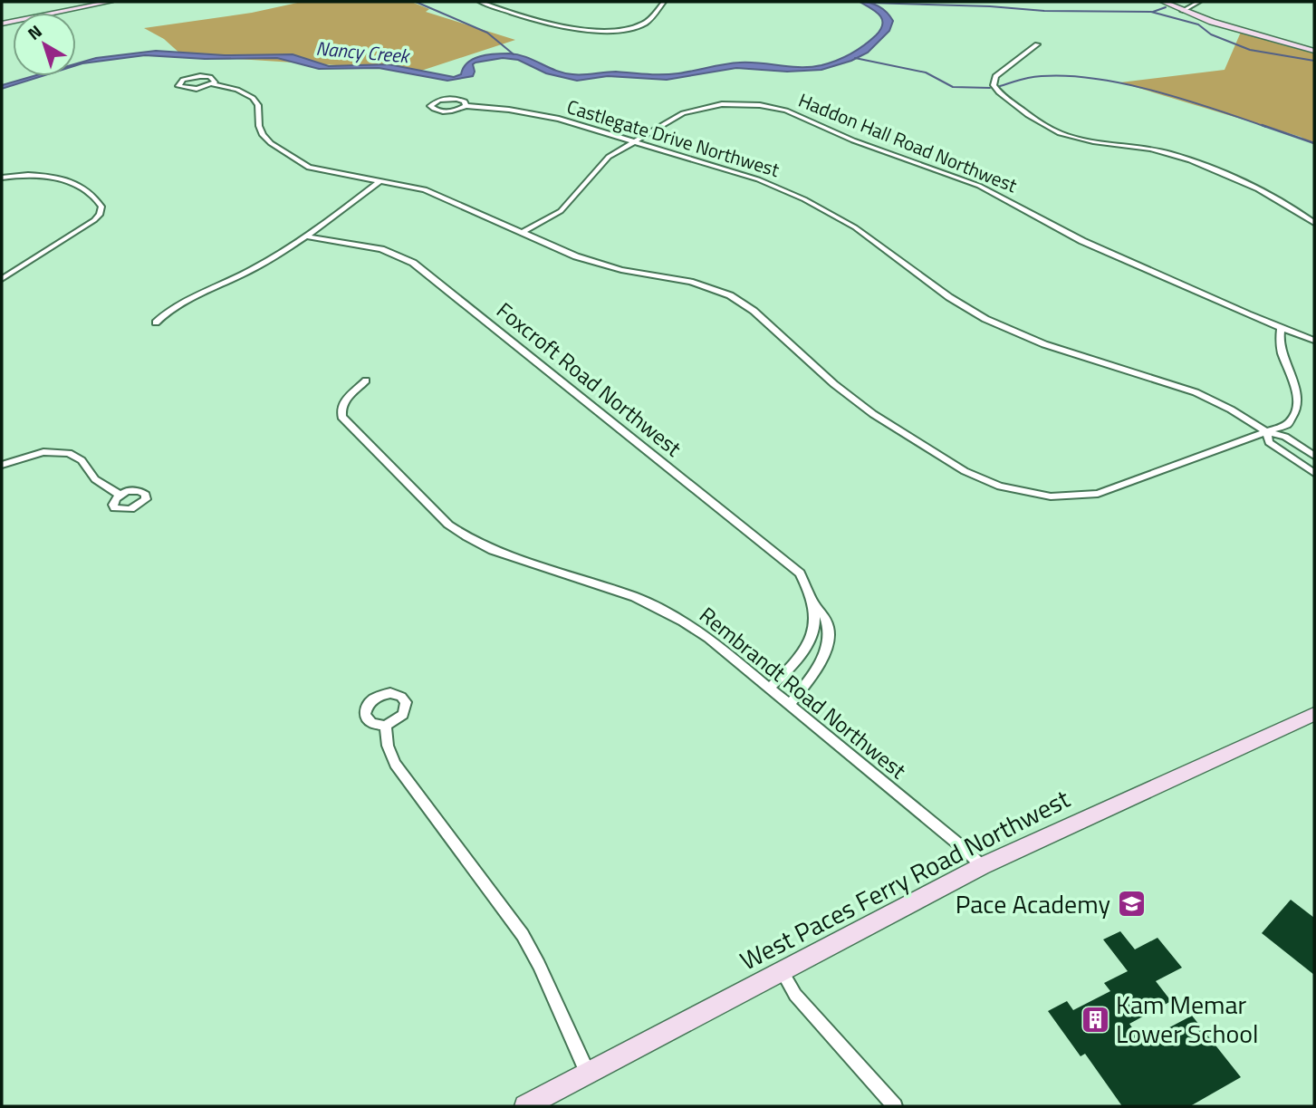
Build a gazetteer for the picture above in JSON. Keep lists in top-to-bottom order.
{
  "streets": {
    "main road": ["West Paces Ferry Road Northwest"],
    "street": [
      "Castlegate Drive Northwest",
      "Haddon Hall Road Northwest",
      "Foxcroft Road Northwest",
      "Rembrandt Road Northwest"
    ]
  },
  "crossings": [
    ["Castlegate Drive Northwest", "Haddon Hall Road Northwest"],
    ["Foxcroft Road Northwest", "Rembrandt Road Northwest"],
    ["Rembrandt Road Northwest", "West Paces Ferry Road Northwest"]
  ],
  "water": ["Nancy Creek"],
  "places": {
    "school or university": ["Pace Academy"],
    "building": ["Kam Memar Lower School"]
  },
  "north": "top left"
}
